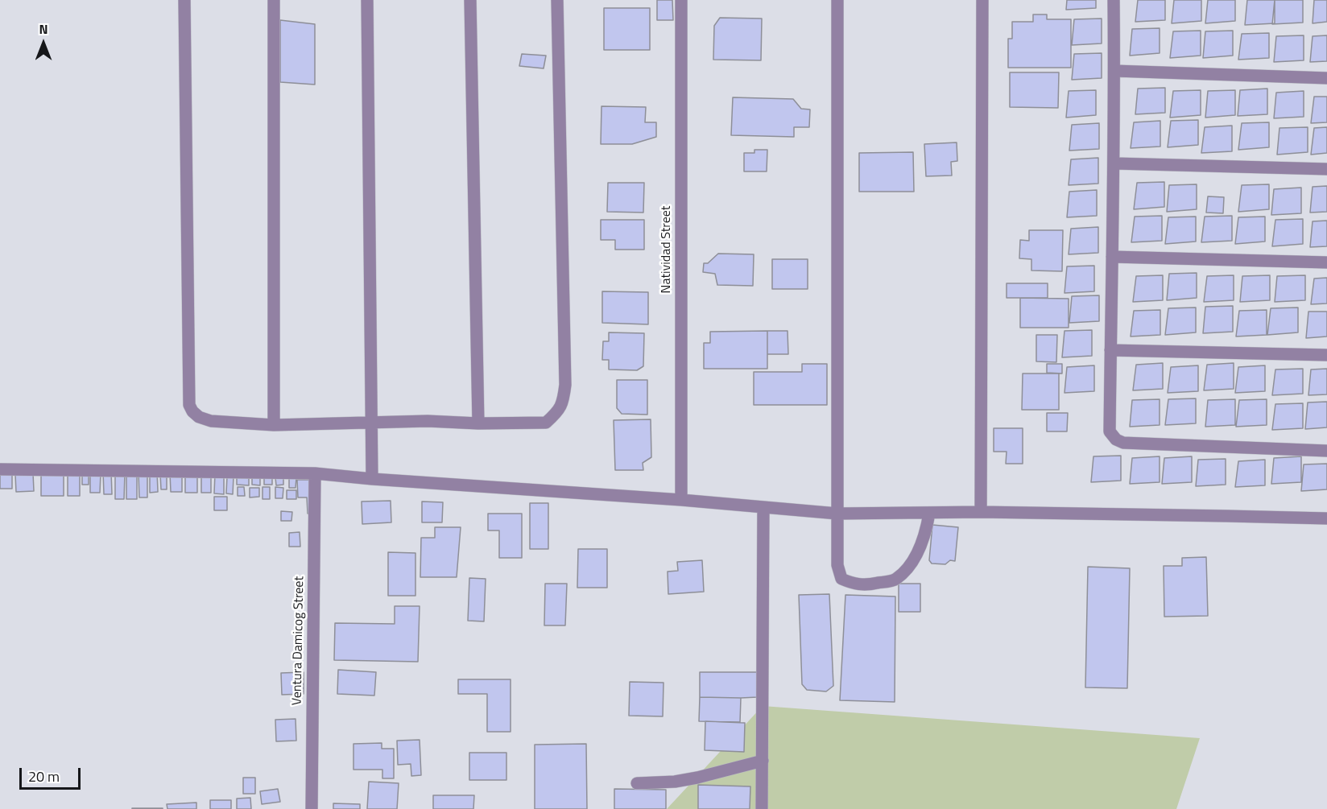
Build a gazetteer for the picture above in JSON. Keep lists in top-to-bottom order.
{
  "streets": {
    "street": ["Natividad Street", "Ventura Damicog Street"]
  },
  "scale_bar": "20 m",
  "north": "top"
}
